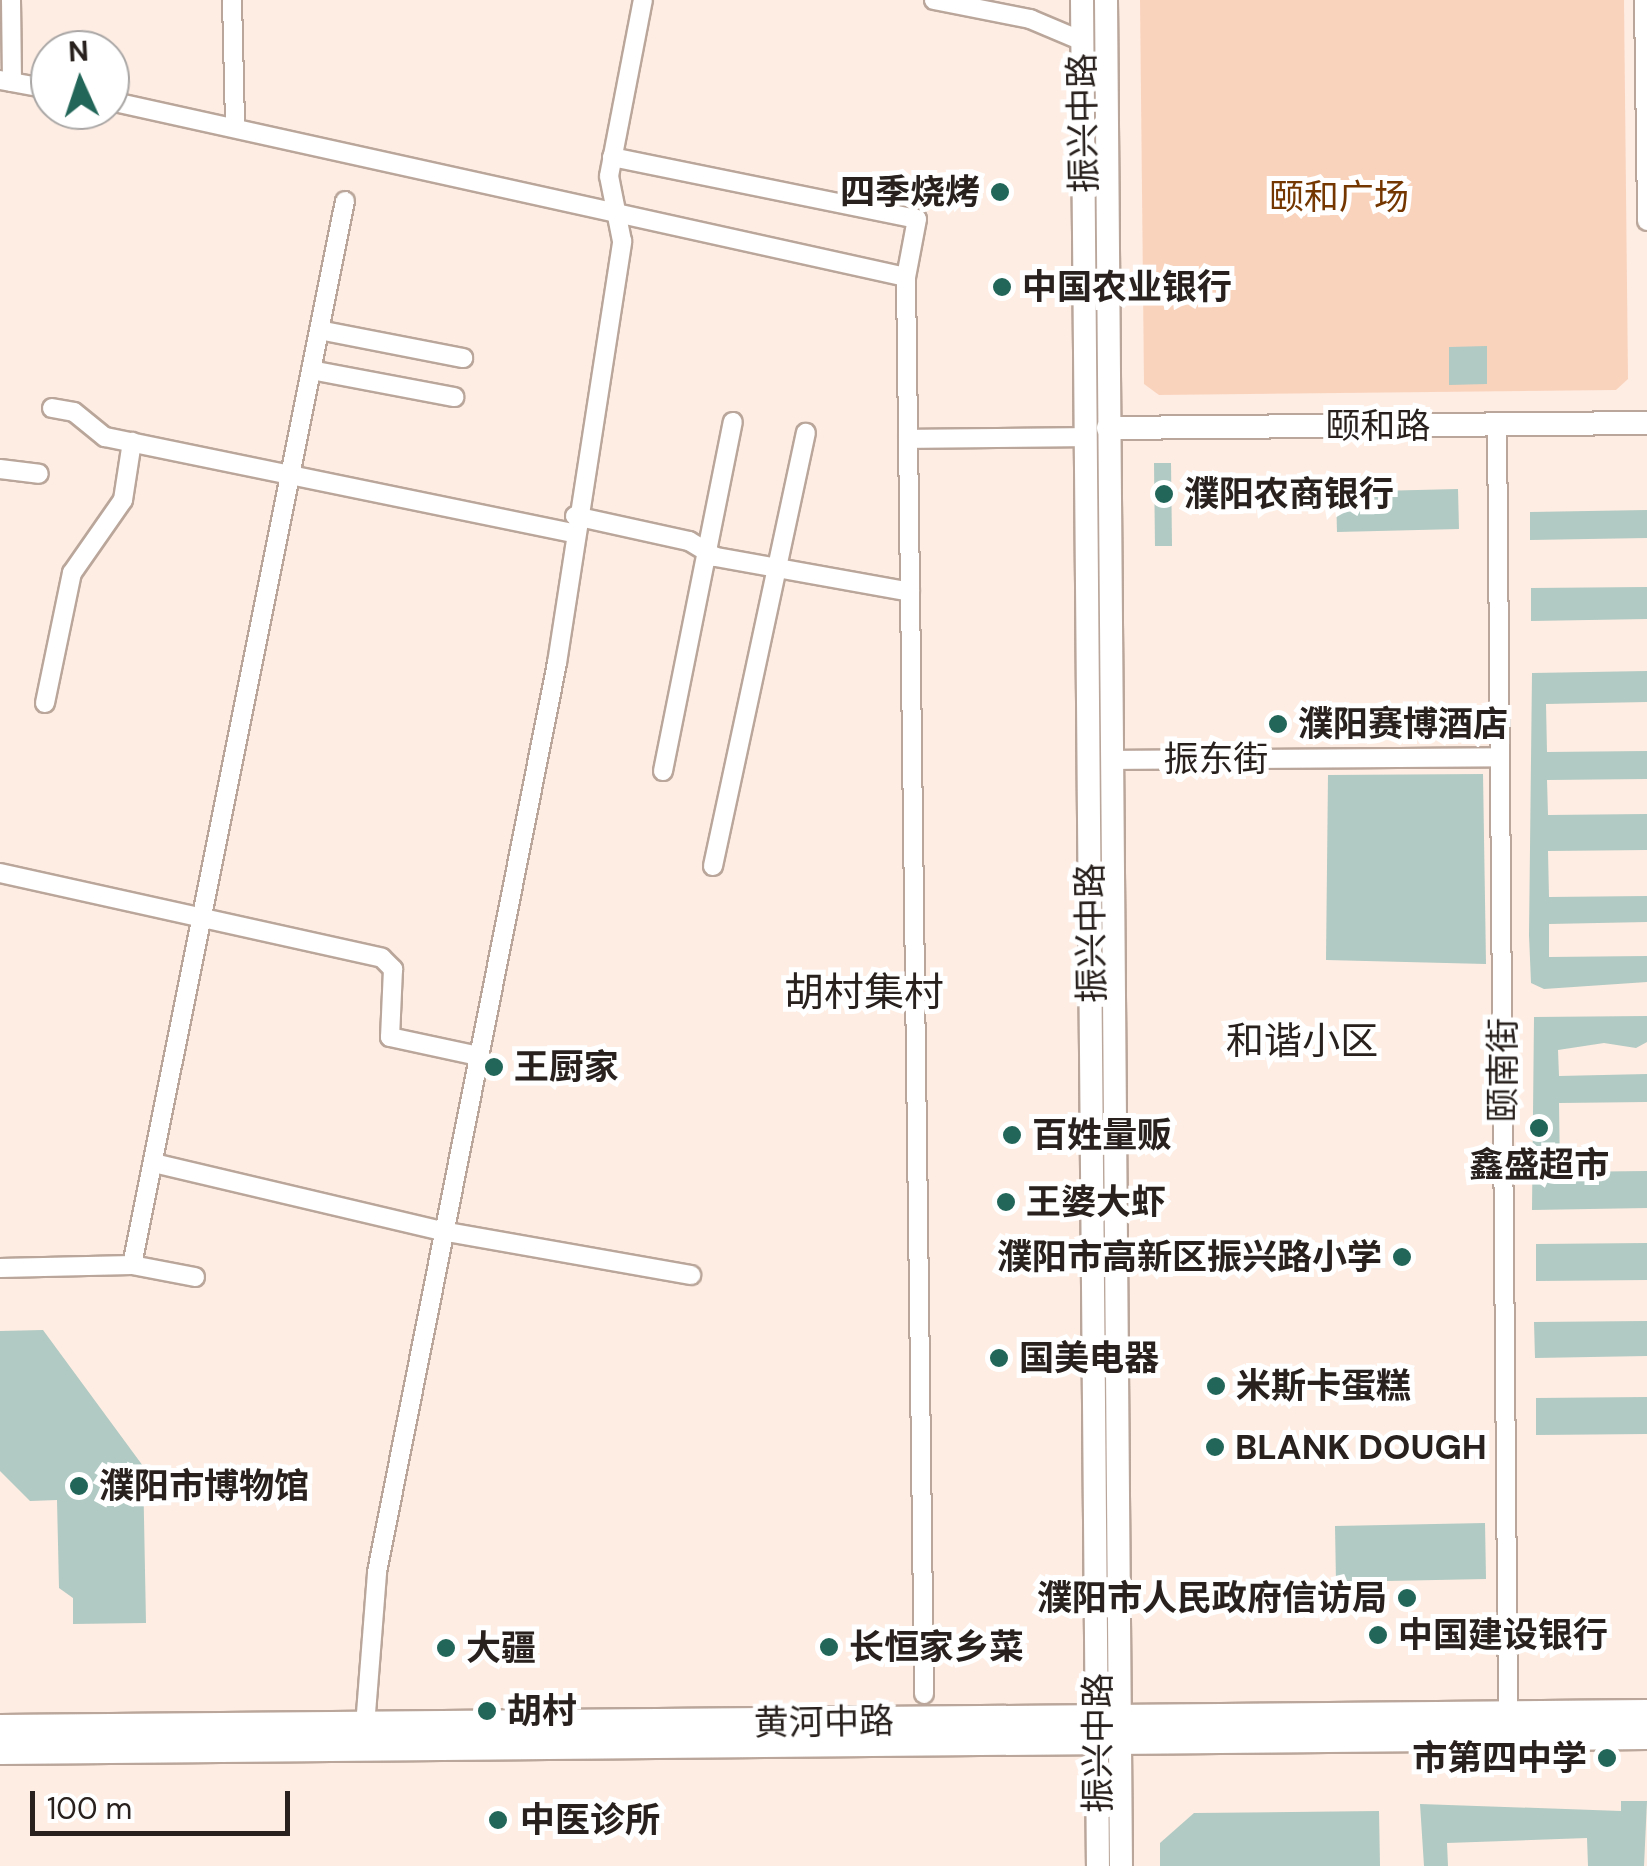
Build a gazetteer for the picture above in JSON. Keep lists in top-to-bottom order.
{
  "streets": {
    "main road": ["黄河中路"],
    "street": [
      "振兴中路",
      "颐和路",
      "振东街",
      "颐南街"
    ]
  },
  "crossings": [
    ["振兴中路", "颐和路"],
    ["振兴中路", "振东街"],
    ["振兴中路", "黄河中路"],
    ["颐和路", "颐南街"],
    ["振东街", "颐南街"],
    ["颐南街", "黄河中路"]
  ],
  "districts": ["胡村集村", "和谐小区"],
  "parks": ["颐和广场"],
  "places": [
    "四季烧烤",
    "中国农业银行",
    "濮阳农商银行",
    "濮阳赛博酒店",
    "王厨家",
    "鑫盛超市",
    "百姓量贩",
    "王婆大虾",
    "濮阳市高新区振兴路小学",
    "国美电器",
    "米斯卡蛋糕",
    "BLANK DOUGH",
    "濮阳市博物馆",
    "濮阳市人民政府信访局",
    "中国建设银行",
    "长恒家乡菜",
    "大疆",
    "胡村",
    "市第四中学",
    "中医诊所"
  ],
  "scale_bar": "100 m",
  "north": "top"
}
